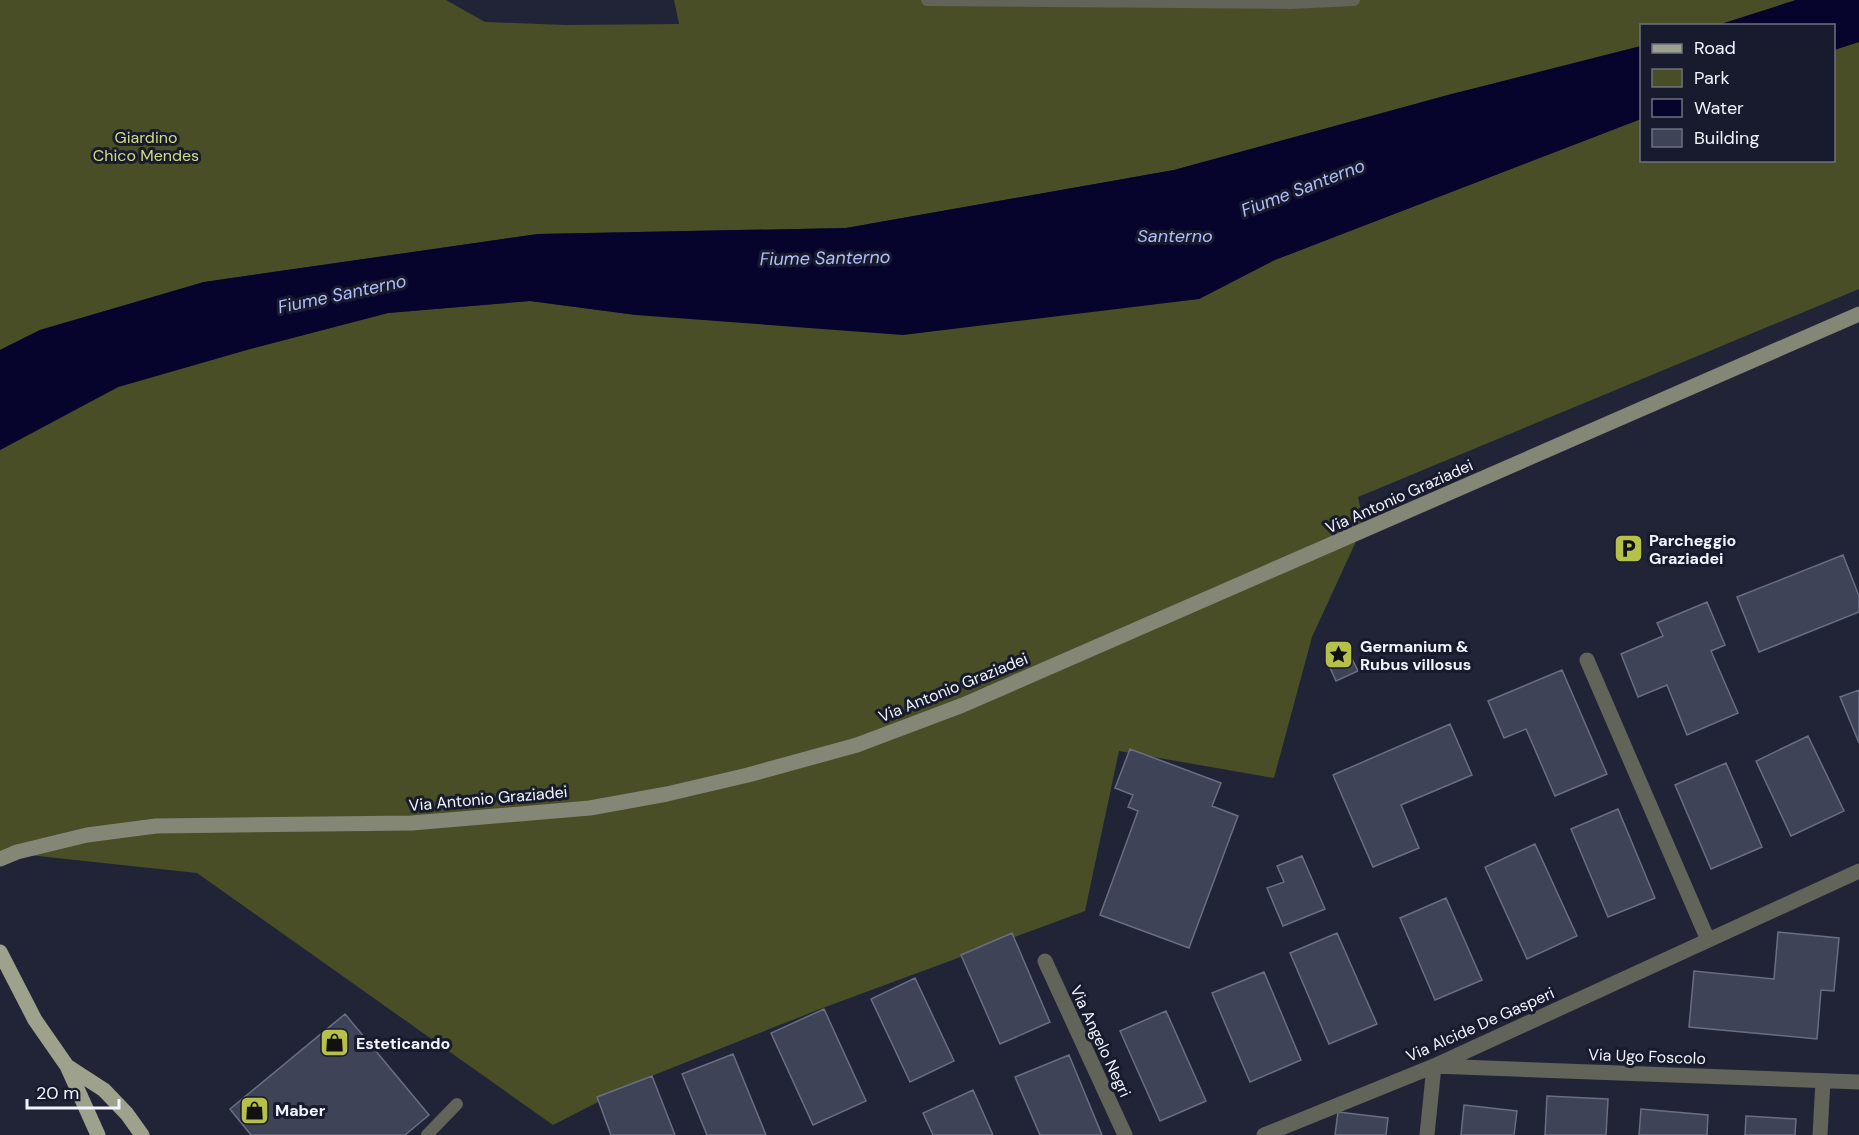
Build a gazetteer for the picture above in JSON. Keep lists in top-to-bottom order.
{
  "streets": {
    "street": [
      "Via Antonio Graziadei",
      "Via Alcide De Gasperi",
      "Via Angelo Negri",
      "Via Ugo Foscolo"
    ]
  },
  "crossings": [
    ["Via Alcide De Gasperi", "Via Ugo Foscolo"]
  ],
  "water": ["Fiume Santerno", "Santerno"],
  "parks": ["Giardino Chico Mendes"],
  "places": {
    "parking": ["Parcheggio Graziadei"],
    "place": ["Germanium & Rubus villosus"],
    "shop": ["Esteticando", "Maber"]
  },
  "legend": [
    "Road",
    "Park",
    "Water",
    "Building"
  ],
  "scale_bar": "20 m"
}
